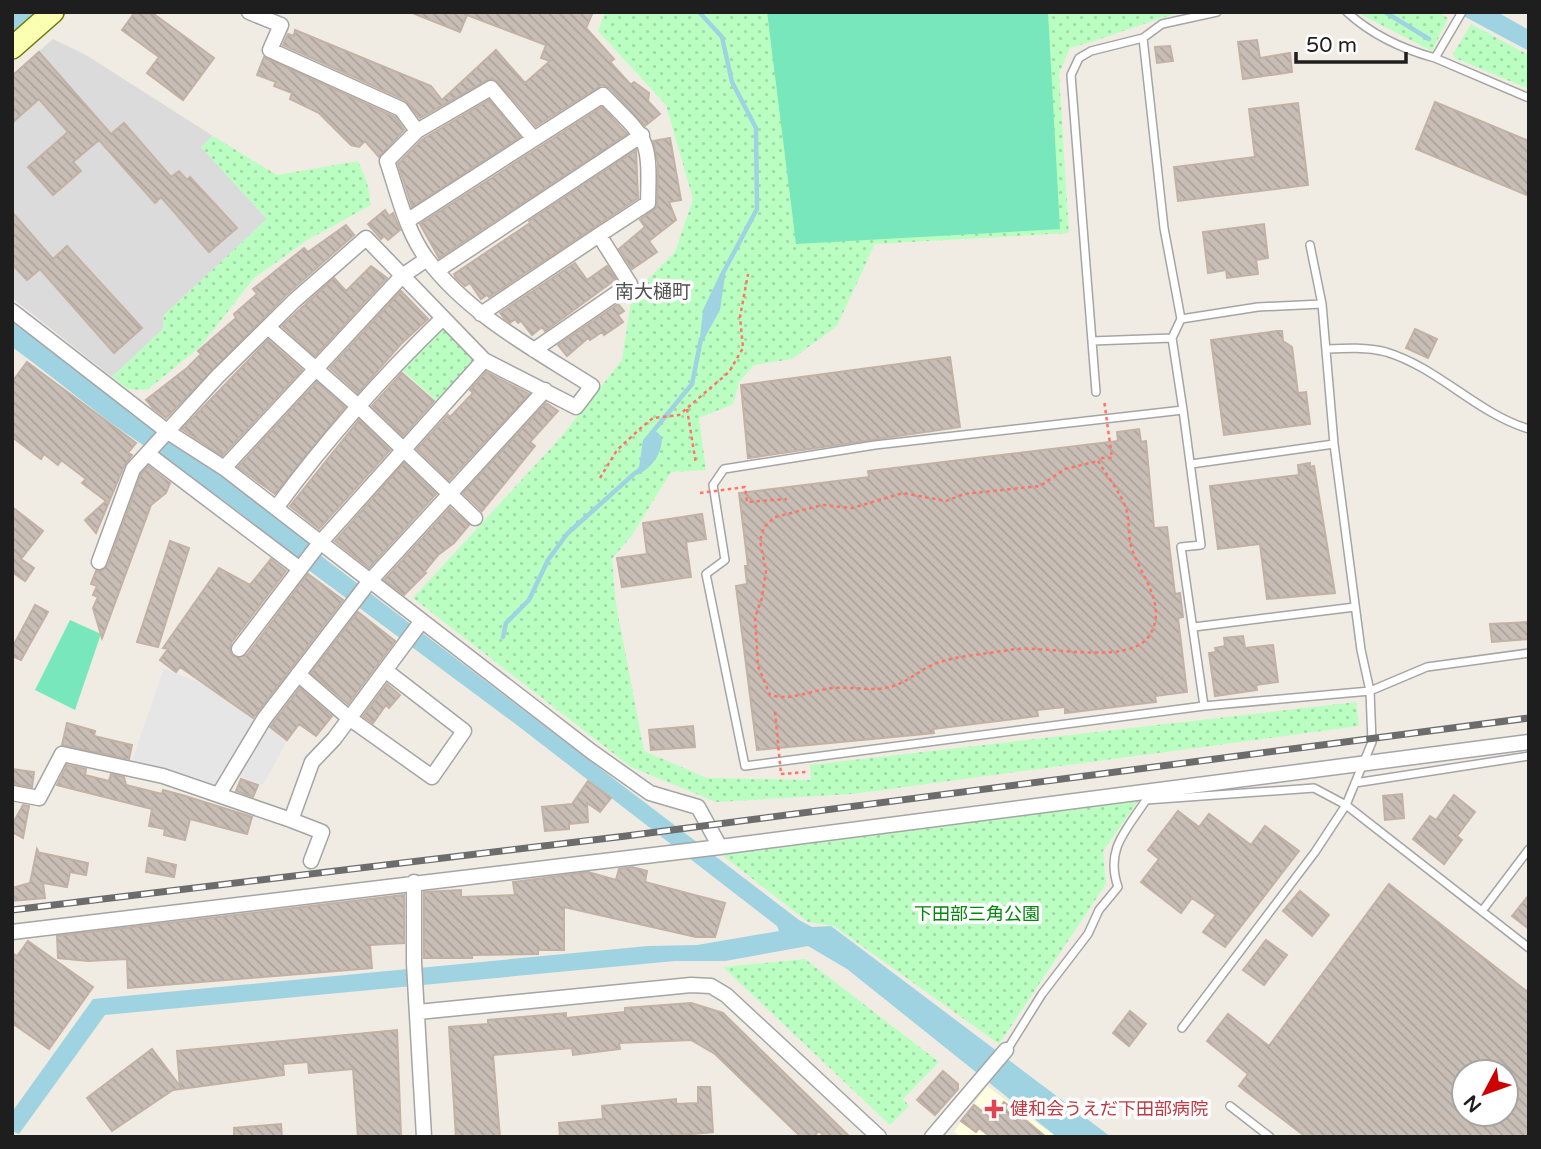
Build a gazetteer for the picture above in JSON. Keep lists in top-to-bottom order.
{
  "districts": ["南大樋町"],
  "parks": ["下田部三角公園"],
  "places": {
    "health": ["健和会うえだ下田部病院"]
  },
  "scale_bar": "50 m",
  "north": "bottom left"
}
